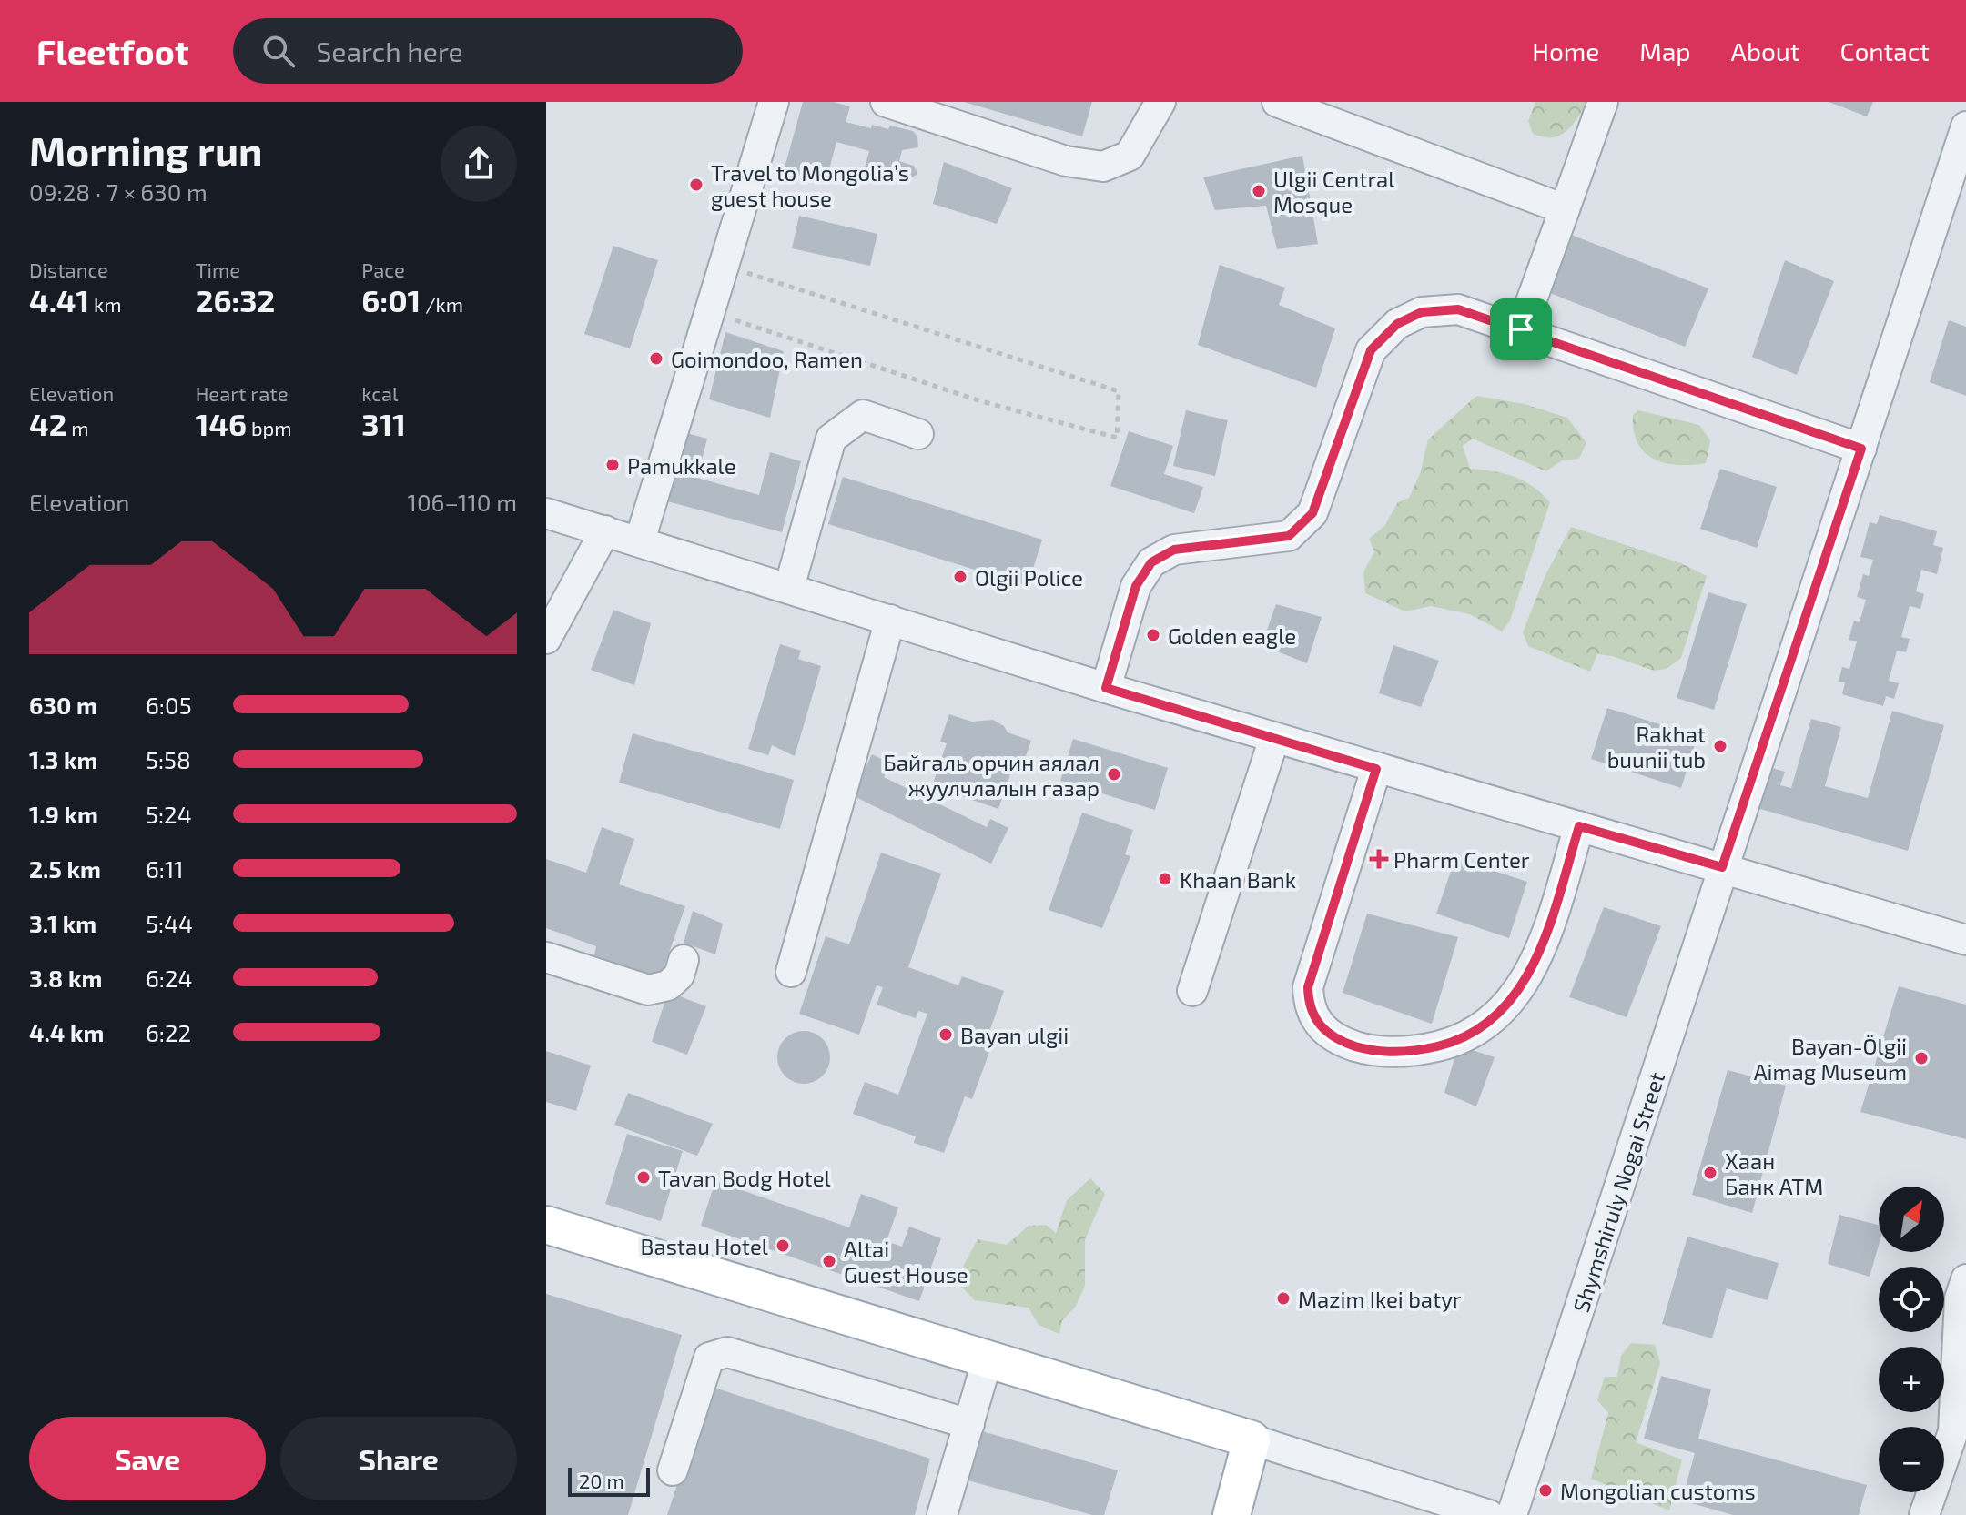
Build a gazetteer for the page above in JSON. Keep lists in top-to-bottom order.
{
  "streets": {
    "street": ["Shymshiruly Nogai Street"]
  },
  "places": {
    "other": [
      "Travel to Mongolia’s guest house",
      "Ulgii Central Mosque",
      "Goimondoo, Ramen",
      "Pamukkale",
      "Olgii Police",
      "Golden eagle",
      "Rakhat buunii tub",
      "Байгаль орчин аялал жуулчлалын газар",
      "Khaan Bank",
      "Bayan ulgii",
      "Bayan-Ölgii Aimag Museum",
      "Хаан Банк АТМ",
      "Tavan Bodg Hotel",
      "Bastau Hotel",
      "Altai Guest House",
      "Mazim Ikei batyr",
      "Mongolian customs"
    ],
    "health": ["Pharm Center"]
  },
  "scale_bar": "20 m",
  "north": "top right",
  "page": {
    "header": "Fleetfoot",
    "search": "Search here",
    "nav": [
      "Home",
      "Map",
      "About",
      "Contact"
    ],
    "heading": ["Morning run", "09:28 · 7 × 630 m"],
    "stats": [
      ["Distance", "4.41 km"],
      ["Time", "26:32"],
      ["Pace", "6:01 /km"],
      ["Elevation", "42 m"],
      ["Heart rate", "146 bpm"],
      ["kcal", "311"]
    ],
    "chart": ["Elevation", "106–110 m"],
    "list": [
      {
        "name": "630 m",
        "note": "6:05"
      },
      {
        "name": "1.3 km",
        "note": "5:58"
      },
      {
        "name": "1.9 km",
        "note": "5:24"
      },
      {
        "name": "2.5 km",
        "note": "6:11"
      },
      {
        "name": "3.1 km",
        "note": "5:44"
      },
      {
        "name": "3.8 km",
        "note": "6:24"
      },
      {
        "name": "4.4 km",
        "note": "6:22"
      }
    ],
    "map_buttons": ["+", "−"],
    "buttons": ["Save", "Share"],
    "scale": "20 m"
  }
}
